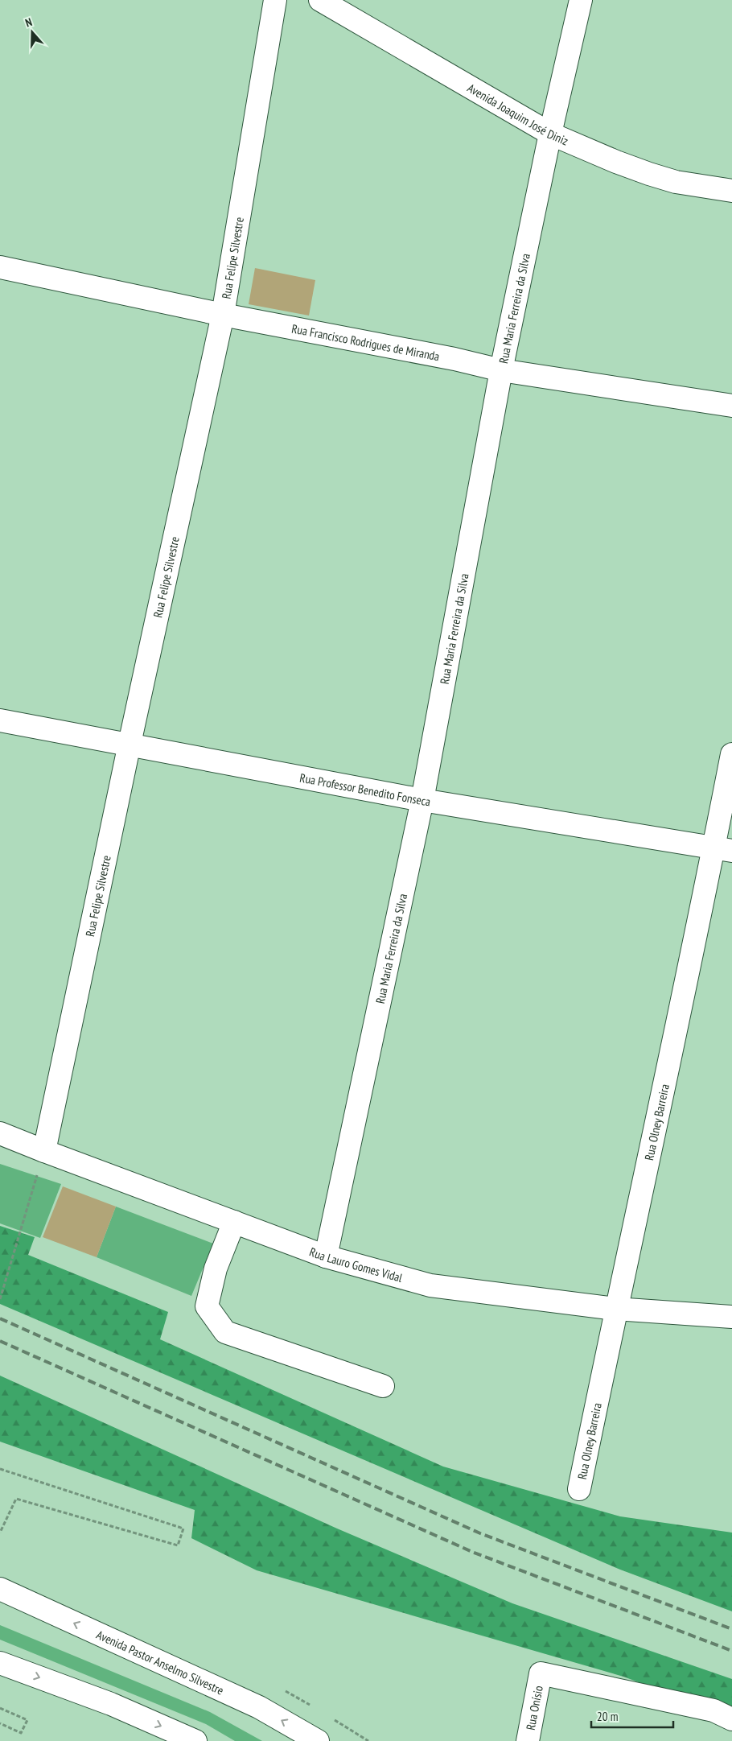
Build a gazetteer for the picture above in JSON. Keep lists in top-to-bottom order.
{
  "streets": {
    "street": [
      "Avenida Joaquim José Diniz",
      "Rua Felipe Silvestre",
      "Rua Maria Ferreira da Silva",
      "Rua Francisco Rodrigues de Miranda",
      "Rua Professor Benedito Fonseca",
      "Rua Olney Barreira",
      "Rua Lauro Gomes Vidal",
      "Avenida Pastor Anselmo Silvestre",
      "Rua Onísio"
    ]
  },
  "crossings": [
    ["Avenida Joaquim José Diniz", "Rua Maria Ferreira da Silva"],
    ["Rua Felipe Silvestre", "Rua Francisco Rodrigues de Miranda"],
    ["Rua Felipe Silvestre", "Rua Professor Benedito Fonseca"],
    ["Rua Felipe Silvestre", "Rua Lauro Gomes Vidal"],
    ["Rua Maria Ferreira da Silva", "Rua Francisco Rodrigues de Miranda"],
    ["Rua Maria Ferreira da Silva", "Rua Professor Benedito Fonseca"],
    ["Rua Maria Ferreira da Silva", "Rua Lauro Gomes Vidal"],
    ["Rua Professor Benedito Fonseca", "Rua Olney Barreira"],
    ["Rua Olney Barreira", "Rua Lauro Gomes Vidal"]
  ],
  "scale_bar": "20 m",
  "north": "top"
}
